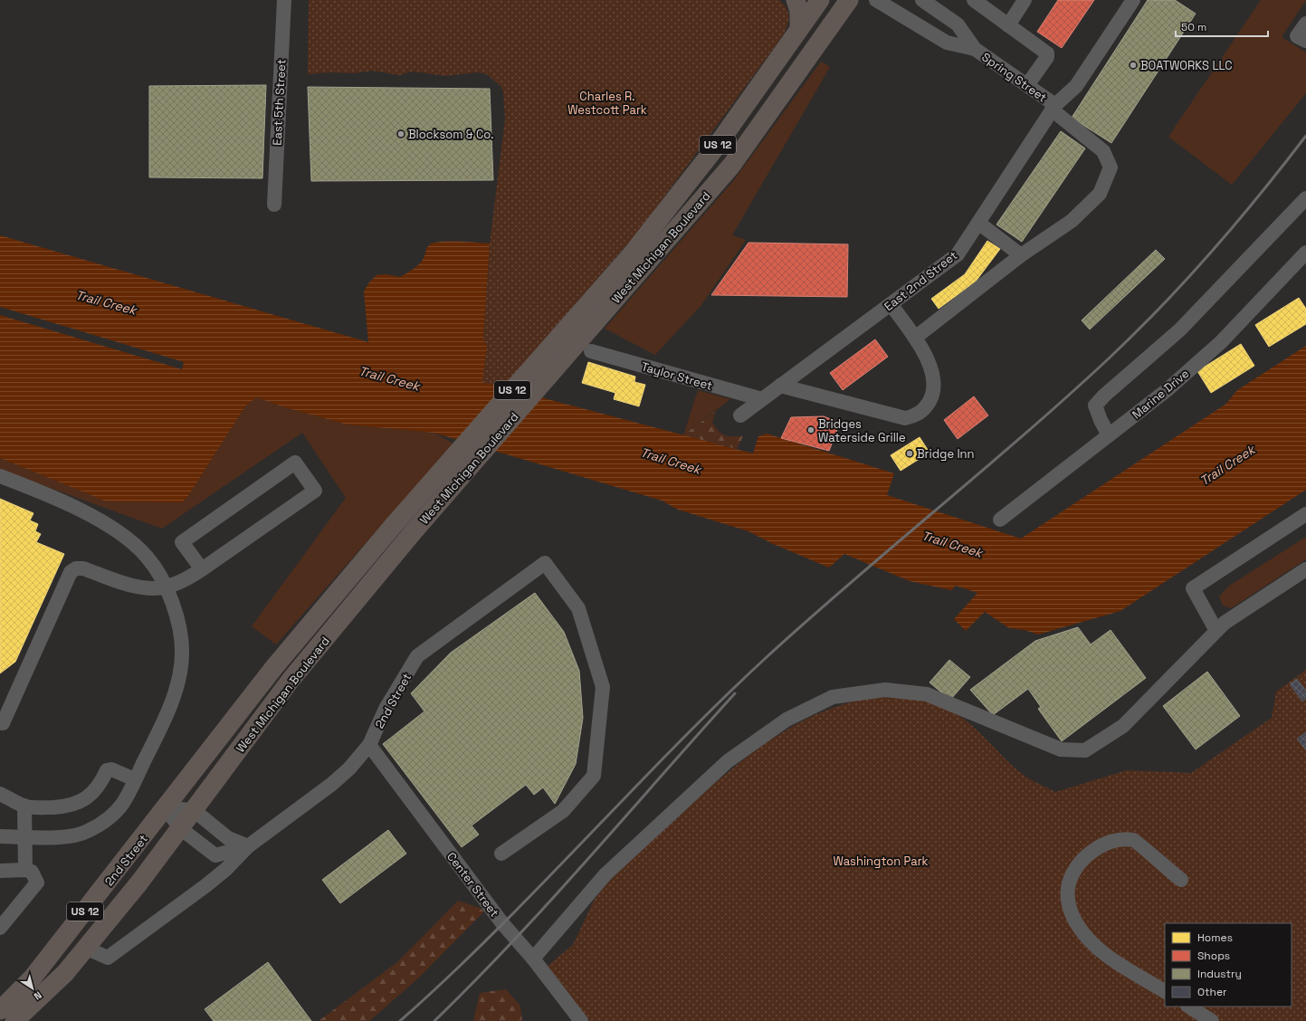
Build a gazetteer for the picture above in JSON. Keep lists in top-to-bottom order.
{
  "streets": {
    "main road": ["US 12", "West Michigan Boulevard", "2nd Street"],
    "street": [
      "Spring Street",
      "East 5th Street",
      "East 2nd Street",
      "Taylor Street",
      "Marine Drive",
      "Center Street"
    ]
  },
  "crossings": [
    ["Spring Street", "East 2nd Street"],
    ["West Michigan Boulevard", "2nd Street"],
    ["East 2nd Street", "Taylor Street"],
    ["2nd Street", "Center Street"]
  ],
  "water": ["Trail Creek"],
  "parks": ["Charles R. Westcott Park", "Washington Park"],
  "places": [
    "BOATWORKS LLC",
    "Blocksom & Co.",
    "Bridges Waterside Grille",
    "Bridge Inn"
  ],
  "legend": [
    "Homes",
    "Shops",
    "Industry",
    "Other"
  ],
  "scale_bar": "50 m",
  "north": "bottom right"
}
